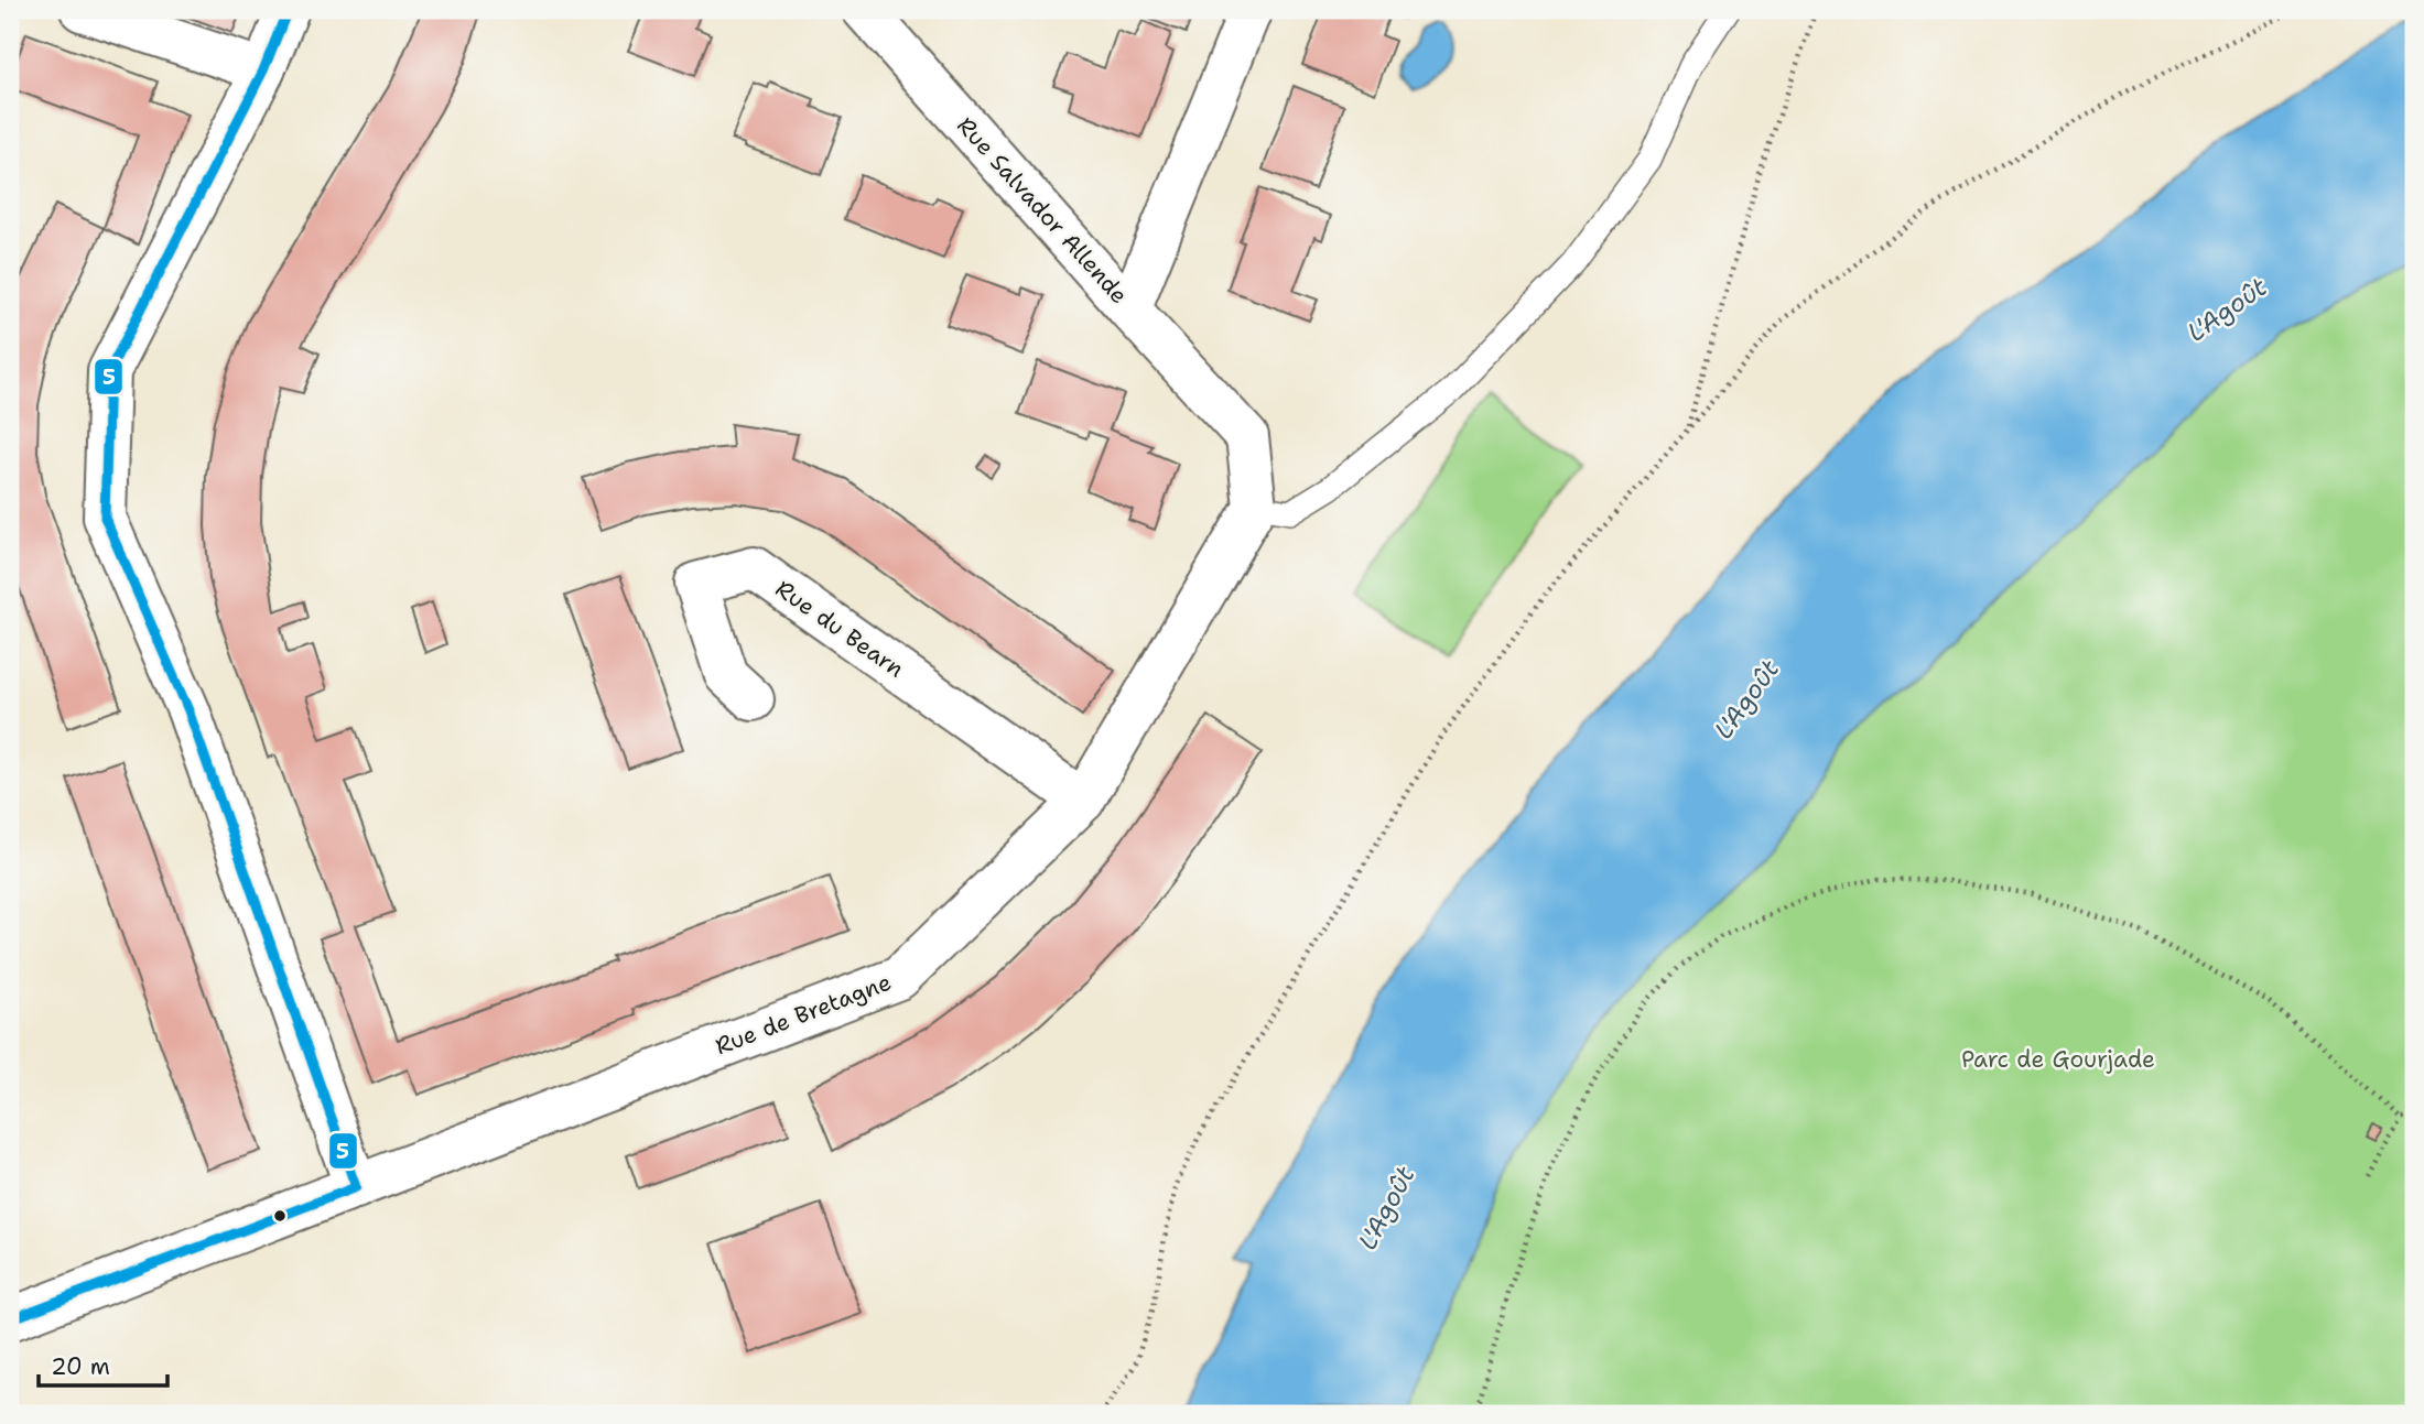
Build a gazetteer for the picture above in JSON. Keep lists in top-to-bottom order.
{
  "streets": {
    "street": ["Rue Salvador Allende", "Rue du Bearn", "Rue de Bretagne"]
  },
  "crossings": [
    ["Rue du Bearn", "Rue de Bretagne"]
  ],
  "water": ["L'Agoût"],
  "parks": ["Parc de Gourjade"],
  "lines": ["transit line 5"],
  "scale_bar": "20 m"
}
